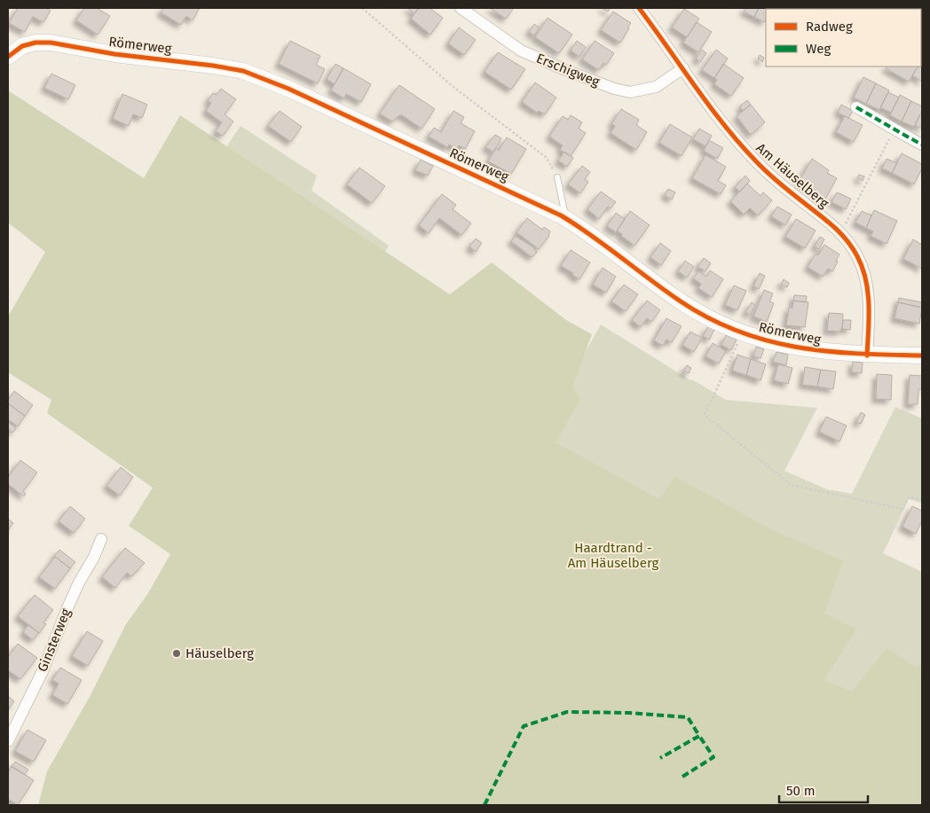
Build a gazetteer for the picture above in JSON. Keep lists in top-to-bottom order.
{
  "streets": {
    "street": [
      "Römerweg",
      "Erschigweg",
      "Am Häuselberg",
      "Ginsterweg"
    ]
  },
  "crossings": [
    ["Römerweg", "Am Häuselberg"],
    ["Erschigweg", "Am Häuselberg"]
  ],
  "parks": ["Haardtrand - Am Häuselberg"],
  "places": ["Häuselberg"],
  "legend": ["Radweg", "Weg"],
  "scale_bar": "50 m"
}
